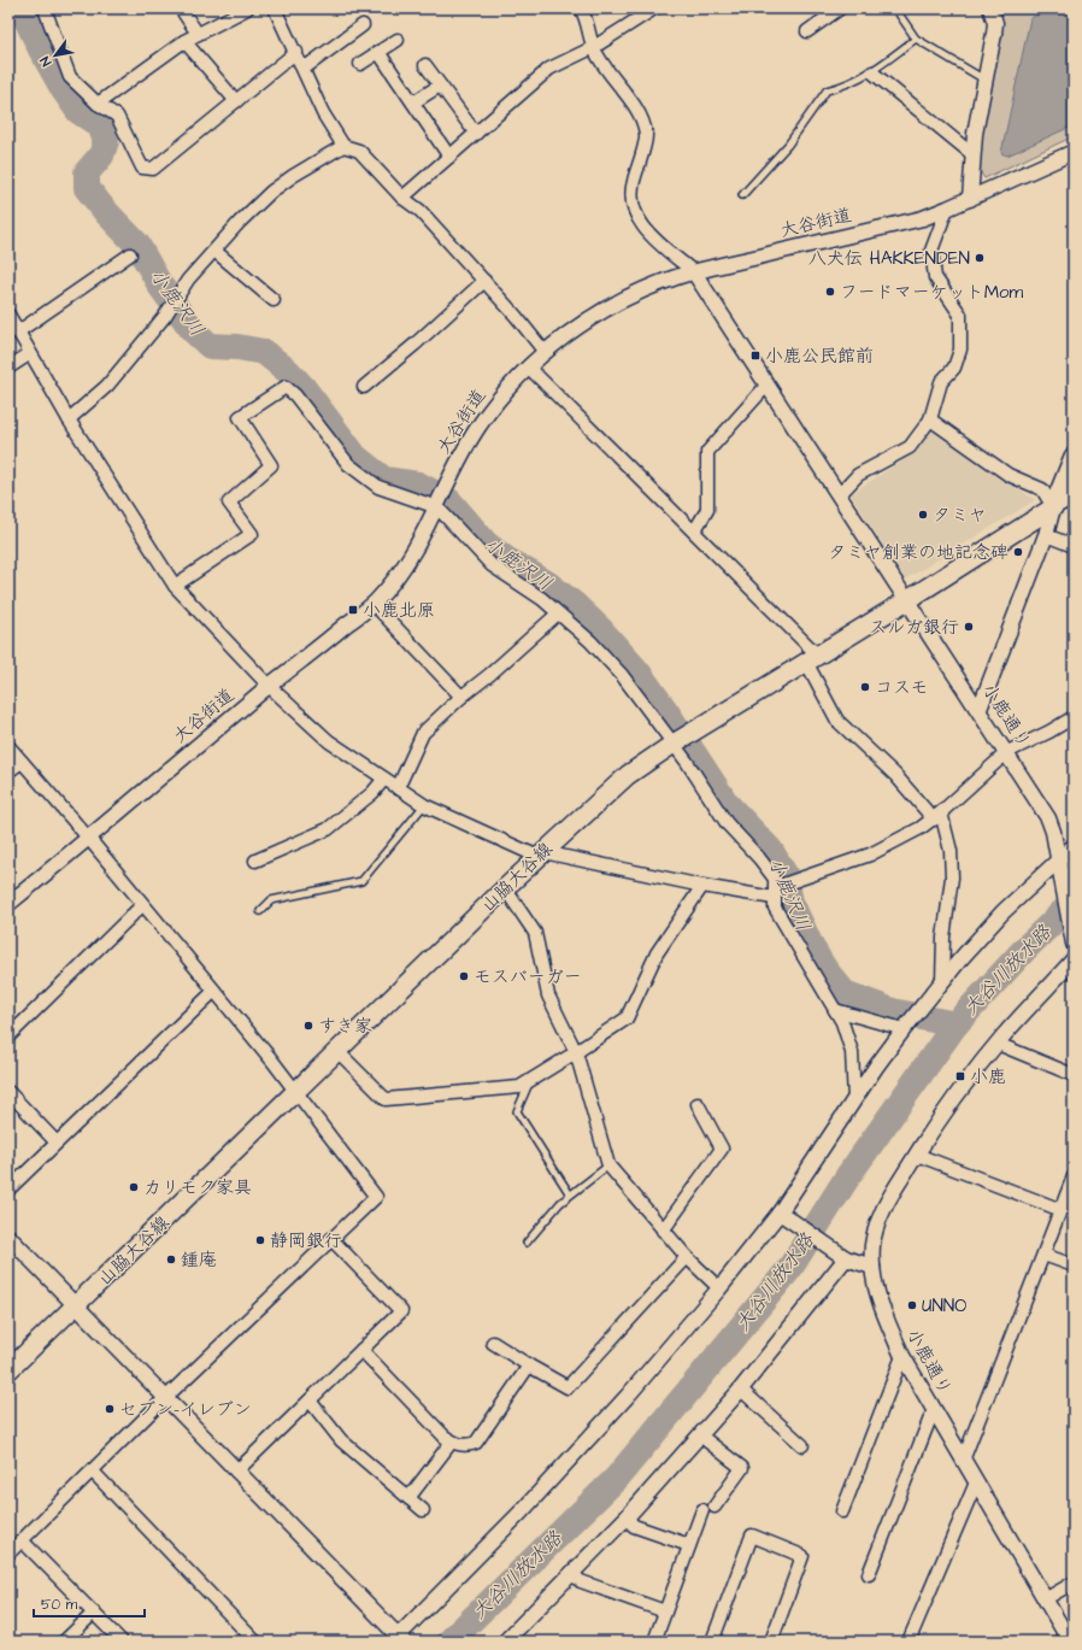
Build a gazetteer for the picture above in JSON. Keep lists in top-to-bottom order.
{
  "streets": {
    "main road": ["山脇大谷線"],
    "street": ["大谷街道", "小鹿通り"]
  },
  "crossings": [
    ["大谷街道", "小鹿通り"],
    ["小鹿通り", "山脇大谷線"]
  ],
  "water": ["小鹿沢川", "大谷川放水路"],
  "places": {
    "other": [
      "八犬伝 HAKKENDEN",
      "フードマーケットMom",
      "タミヤ",
      "タミヤ創業の地記念碑",
      "スルガ銀行",
      "コスモ",
      "モスバーガー",
      "すき家",
      "カリモク家具",
      "静岡銀行",
      "鍾庵",
      "UNNO",
      "セブン-イレブン"
    ],
    "transit": ["小鹿公民館前", "小鹿北原", "小鹿"]
  },
  "scale_bar": "50 m",
  "north": "bottom left"
}
